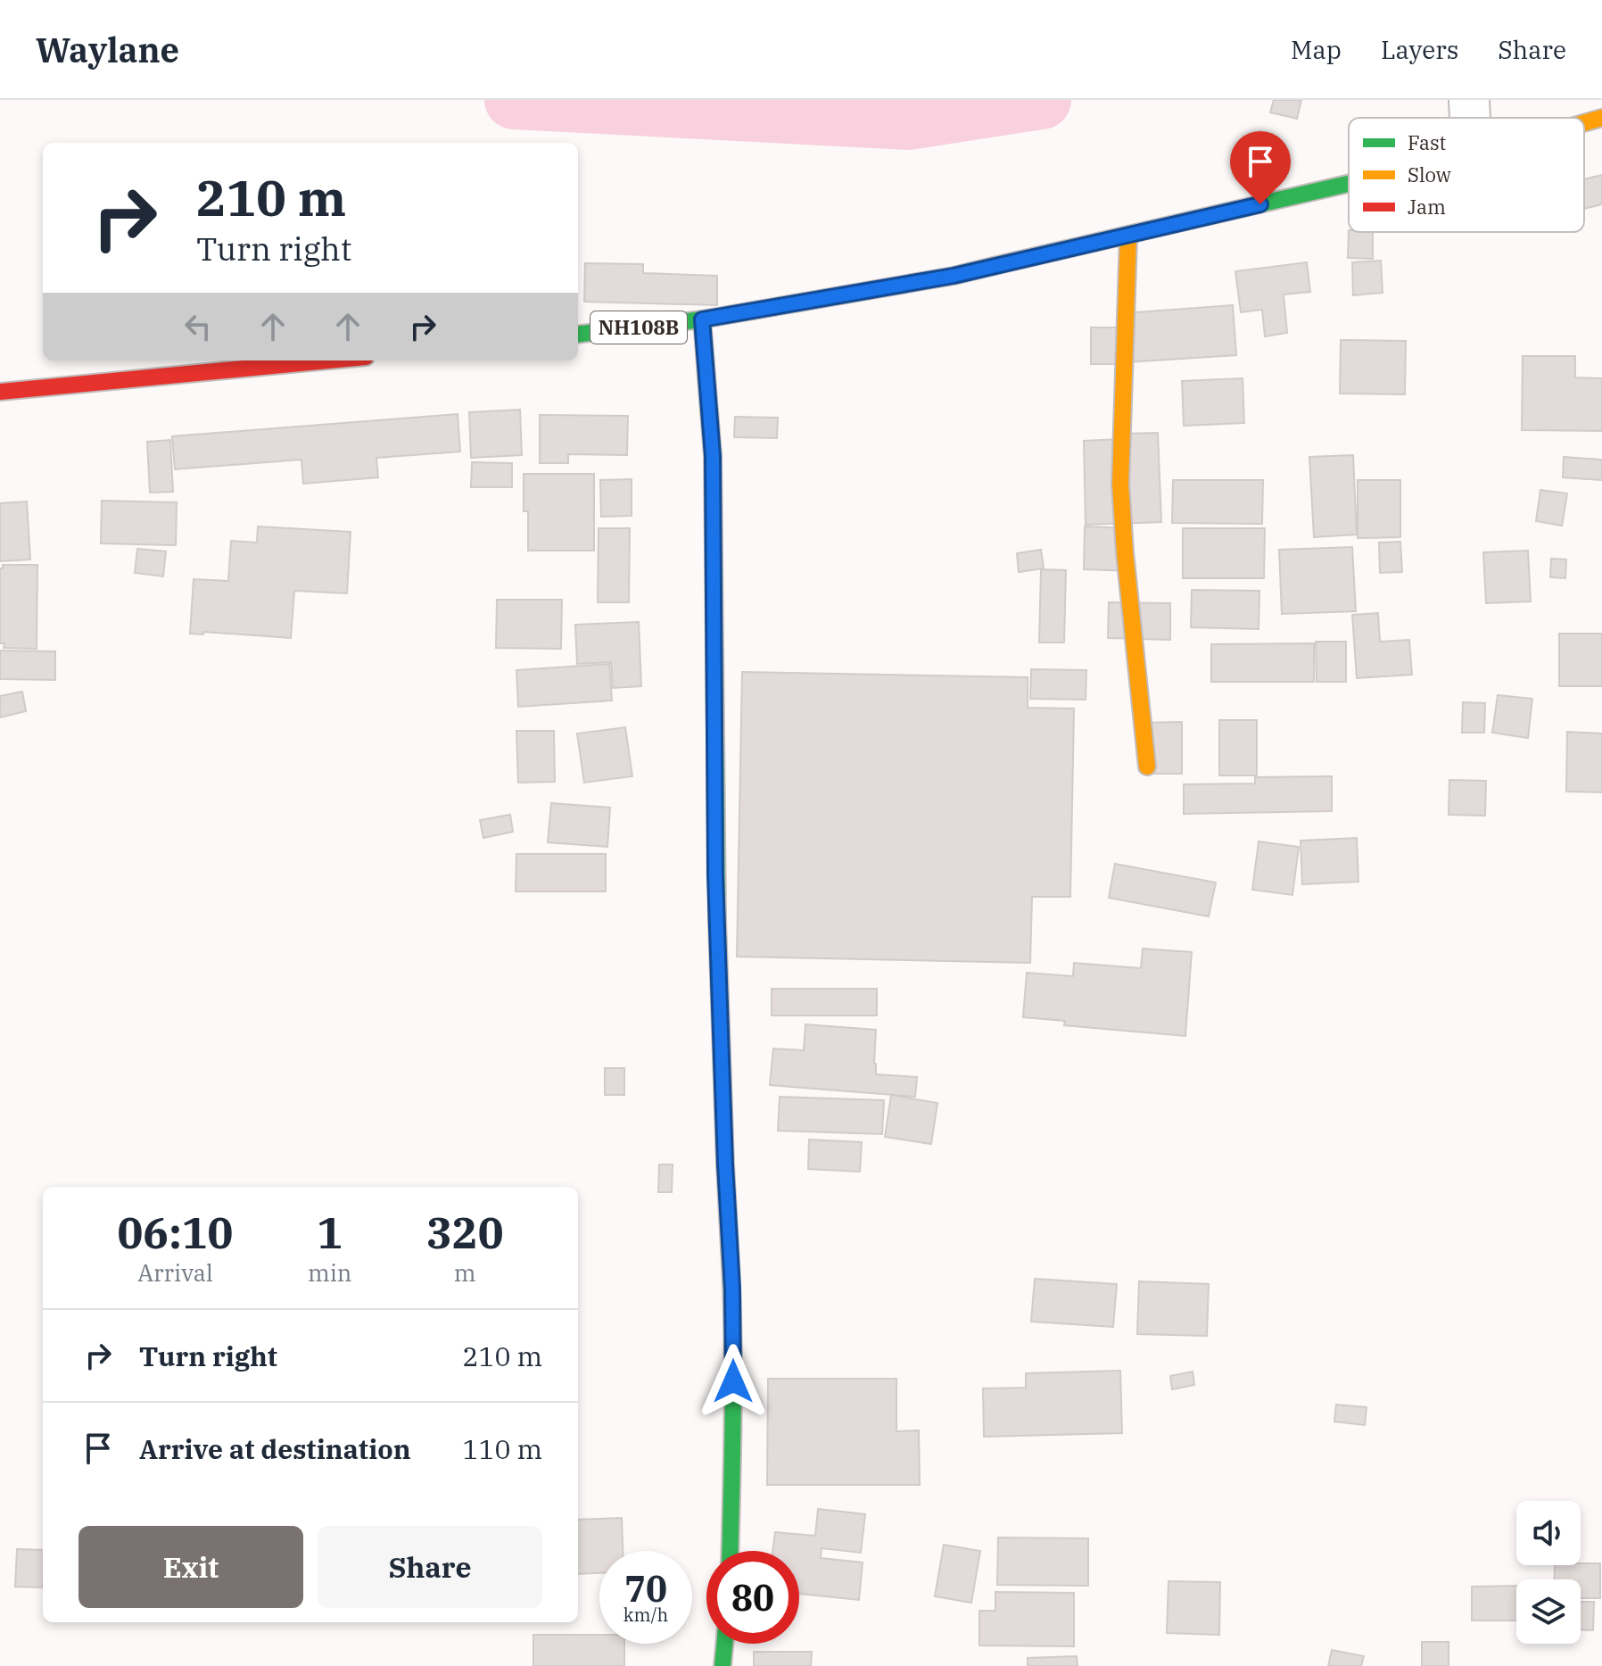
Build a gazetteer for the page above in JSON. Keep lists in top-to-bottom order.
{
  "streets": {
    "main road": ["NH108B"]
  },
  "legend": ["Fast", "Slow", "Jam"],
  "page": {
    "header": "Waylane",
    "nav": ["Map", "Layers", "Share"],
    "turn": ["210 m", "Turn right"],
    "eta": [
      "06:10",
      "Arrival",
      "1",
      "min",
      "320",
      "m"
    ],
    "list": [
      {
        "name": "Turn right",
        "value": "210 m"
      },
      {
        "name": "Arrive at destination",
        "value": "110 m"
      }
    ],
    "buttons": ["Exit", "Share"],
    "speed": "70 km/h",
    "limit": "80"
  }
}
